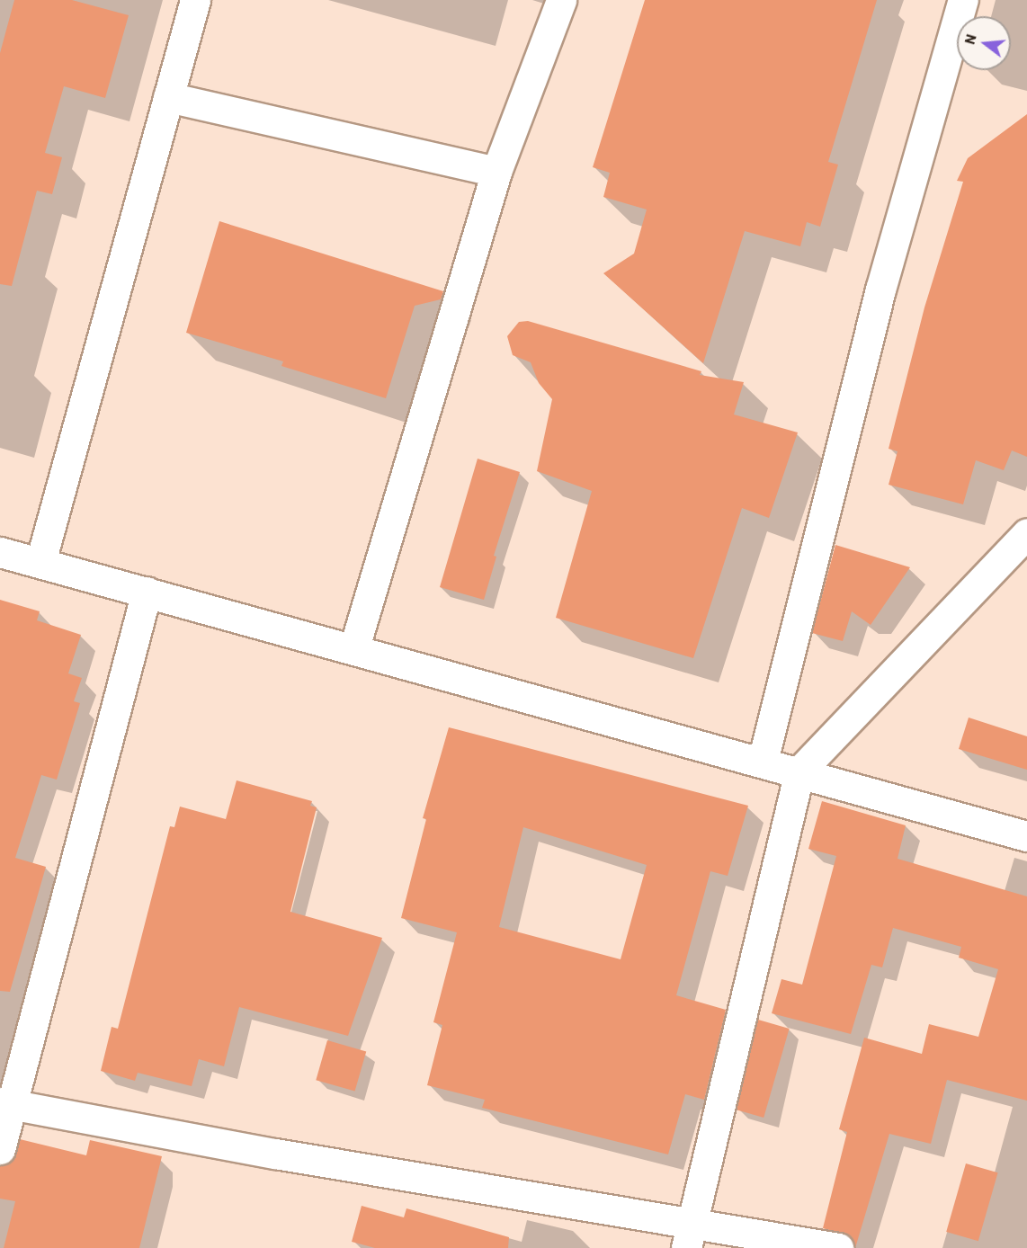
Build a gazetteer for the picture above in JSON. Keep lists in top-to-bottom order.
{
  "north": "left"
}
